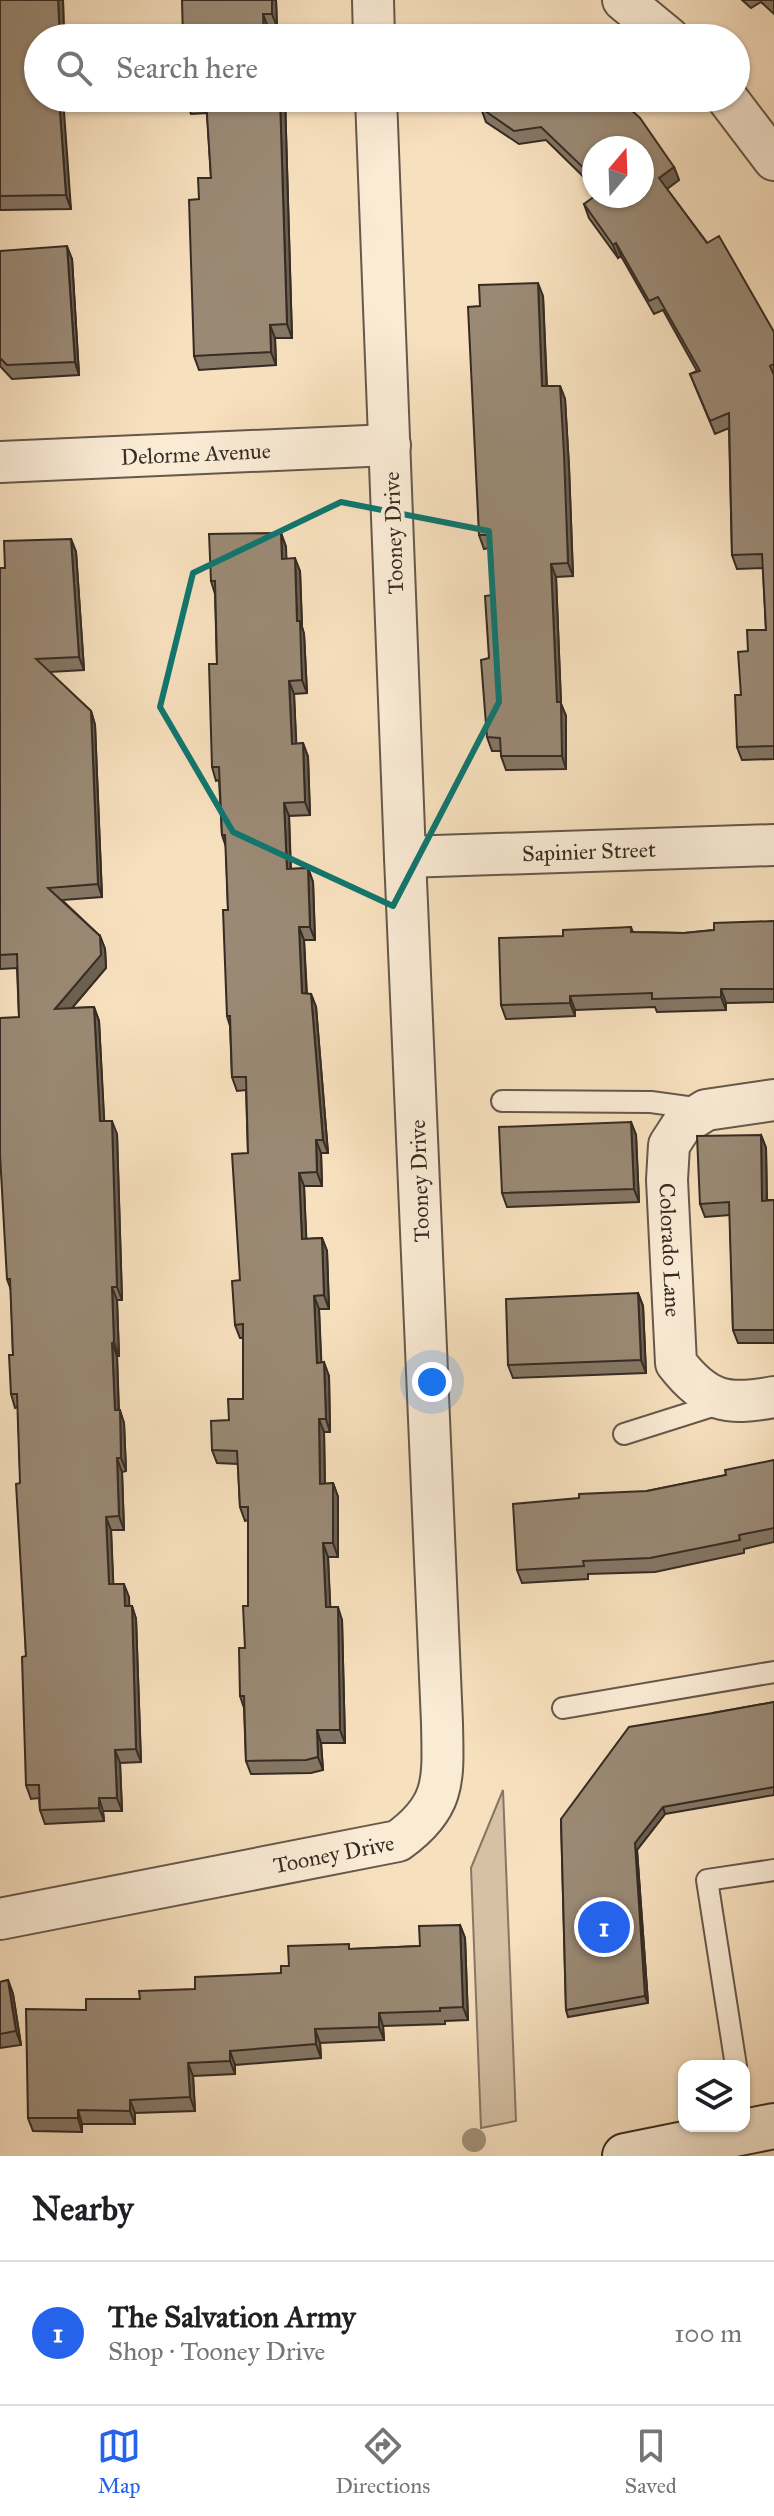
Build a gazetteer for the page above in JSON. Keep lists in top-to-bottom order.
{
  "streets": {
    "street": [
      "Delorme Avenue",
      "Tooney Drive",
      "Sapinier Street",
      "Colorado Lane"
    ]
  },
  "crossings": [
    ["Delorme Avenue", "Tooney Drive"],
    ["Tooney Drive", "Sapinier Street"]
  ],
  "north": "top",
  "page": {
    "search": "Search here",
    "pins": "1",
    "heading": "Nearby",
    "list": [
      {
        "mark": "1",
        "name": "The Salvation Army",
        "note": "Shop · Tooney Drive",
        "value": "100 m"
      }
    ],
    "nav": ["Map", "Directions", "Saved"]
  }
}
